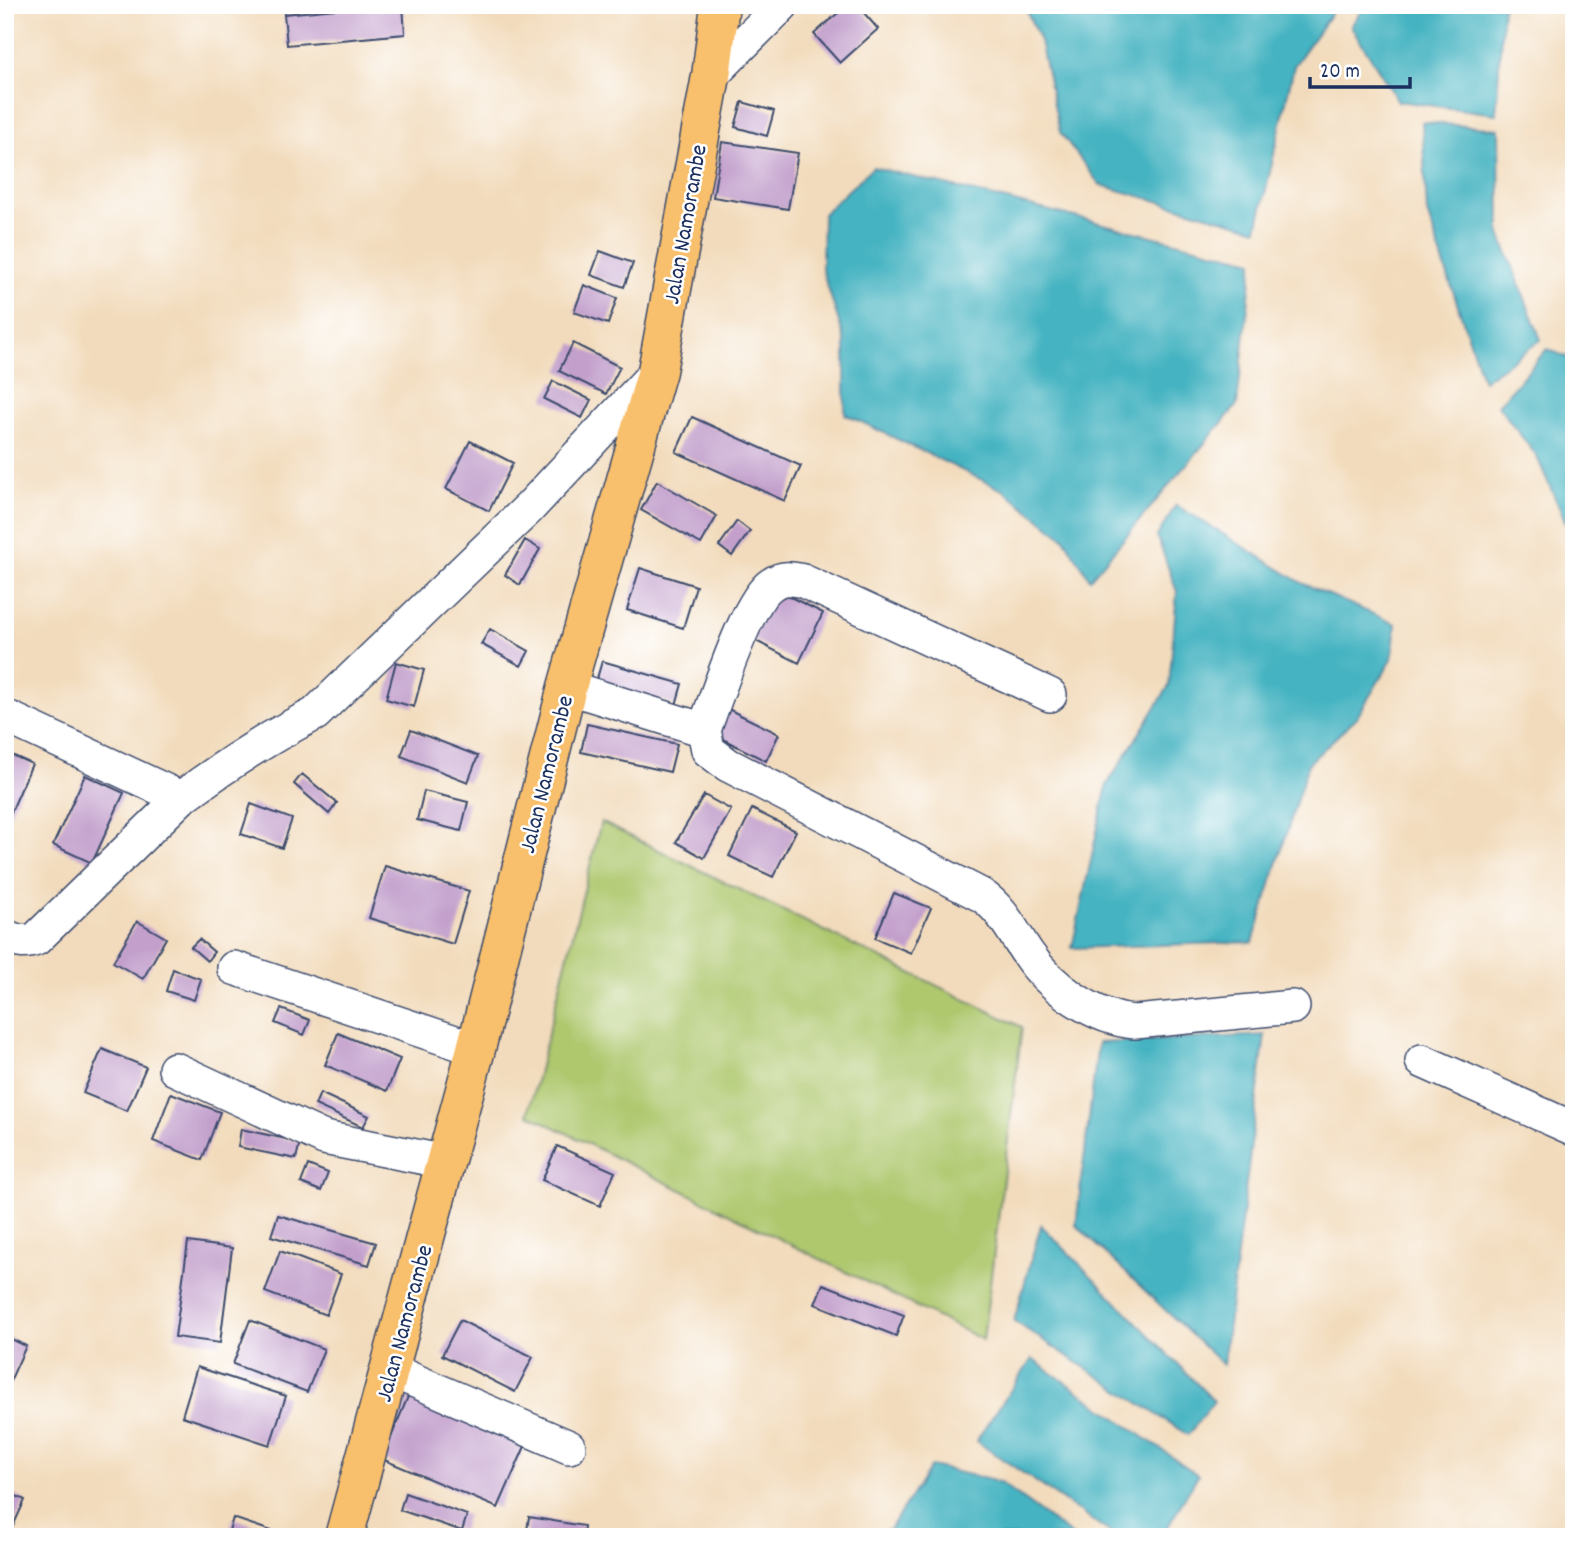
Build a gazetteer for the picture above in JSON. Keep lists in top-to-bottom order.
{
  "streets": {
    "main road": ["Jalan Namorambe"]
  },
  "scale_bar": "20 m"
}
